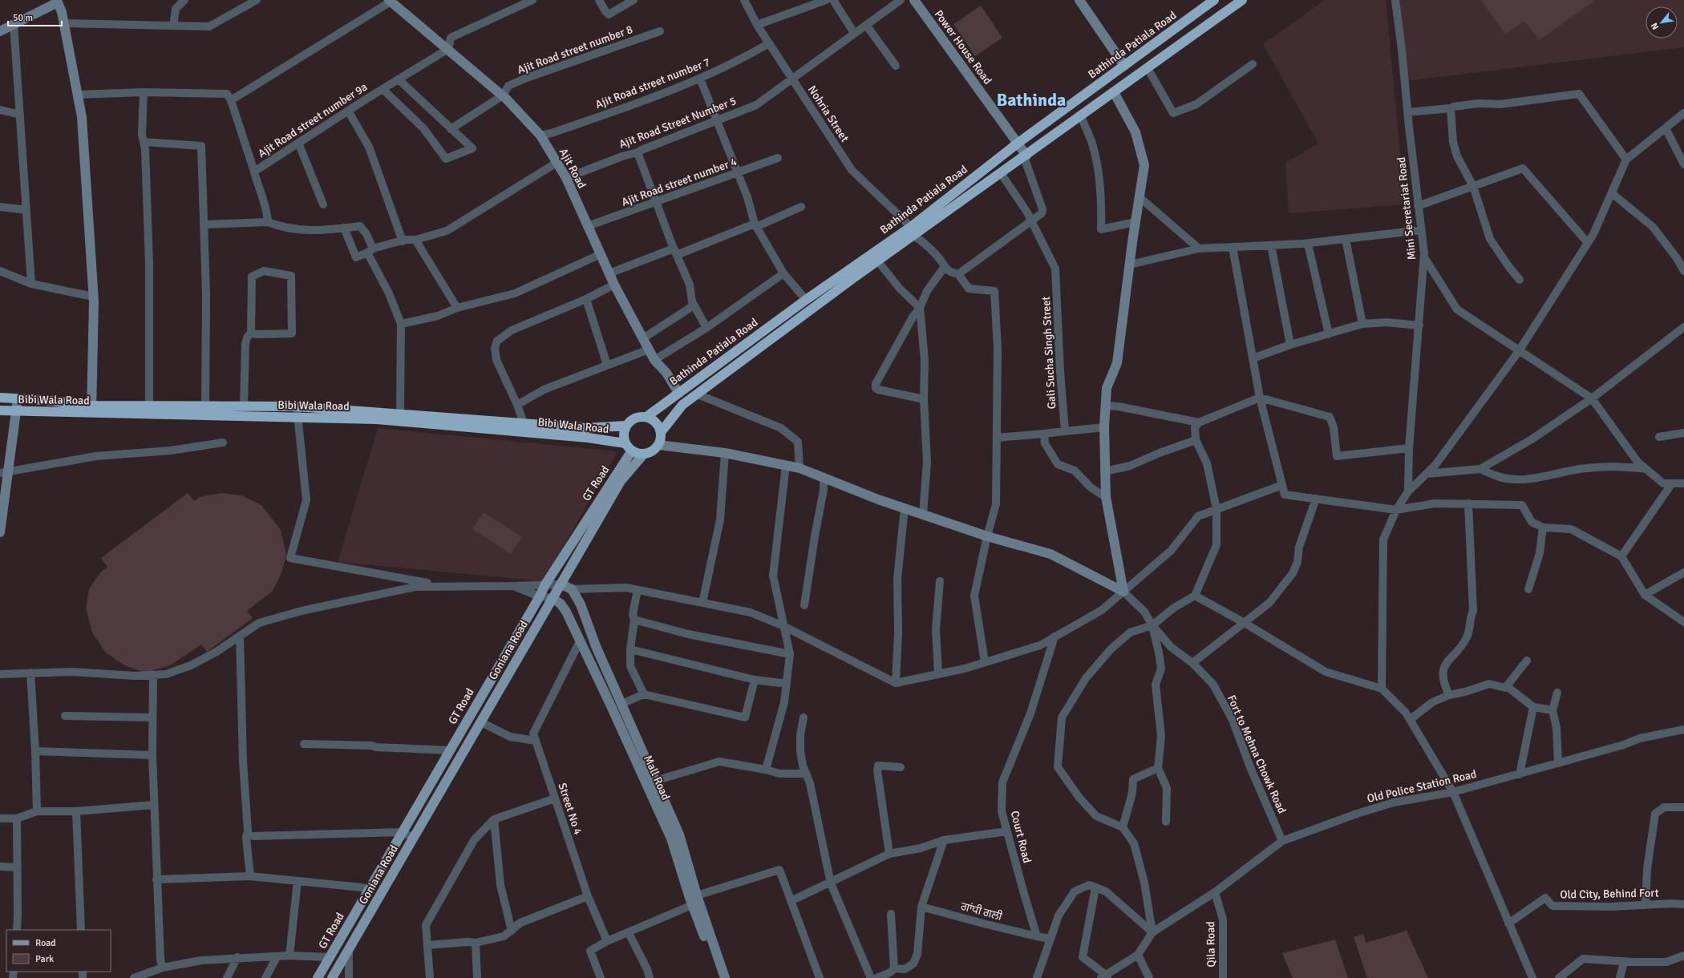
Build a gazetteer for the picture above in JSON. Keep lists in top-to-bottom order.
{
  "streets": {
    "highway": ["Bathinda Patiala Road", "Bibi Wala Road"],
    "main road": ["GT Road", "Goniana Road"],
    "street": [
      "Power House Road",
      "Ajit Road street number 8",
      "Ajit Road street number 7",
      "Nohria Street",
      "Ajit Road street number 9a",
      "Ajit Road Street Number 5",
      "Ajit Road",
      "Ajit Road street number 4",
      "Mini Secretariat Road",
      "Gali Sucha Singh Street",
      "Fort to Mehna Chowk Road",
      "Mall Road",
      "Old Police Station Road",
      "Street No 4",
      "Court Road",
      "Old City, Behind Fort",
      "ਗਾਂਧੀ ਗਲੀ",
      "Qila Road"
    ]
  },
  "crossings": [
    ["Bathinda Patiala Road", "Power House Road"],
    ["Bathinda Patiala Road", "Nohria Street"],
    ["Bathinda Patiala Road", "Ajit Road"],
    ["Bathinda Patiala Road", "Bibi Wala Road"],
    ["Bathinda Patiala Road", "GT Road"],
    ["Bathinda Patiala Road", "Goniana Road"],
    ["Ajit Road street number 8", "Ajit Road"],
    ["Ajit Road street number 7", "Nohria Street"],
    ["Ajit Road street number 7", "Ajit Road"],
    ["Nohria Street", "Ajit Road Street Number 5"],
    ["Ajit Road street number 9a", "Ajit Road"],
    ["Ajit Road Street Number 5", "Ajit Road"],
    ["Ajit Road", "Ajit Road street number 4"],
    ["Bibi Wala Road", "GT Road"],
    ["Bibi Wala Road", "Goniana Road"],
    ["GT Road", "Goniana Road"],
    ["Goniana Road", "Mall Road"],
    ["Fort to Mehna Chowk Road", "Old Police Station Road"],
    ["Mall Road", "Street No 4"],
    ["Old Police Station Road", "Qila Road"],
    ["Court Road", "ਗਾਂਧੀ ਗਲੀ"]
  ],
  "districts": ["Bathinda"],
  "legend": ["Road", "Park"],
  "scale_bar": "50 m",
  "north": "bottom left"
}
